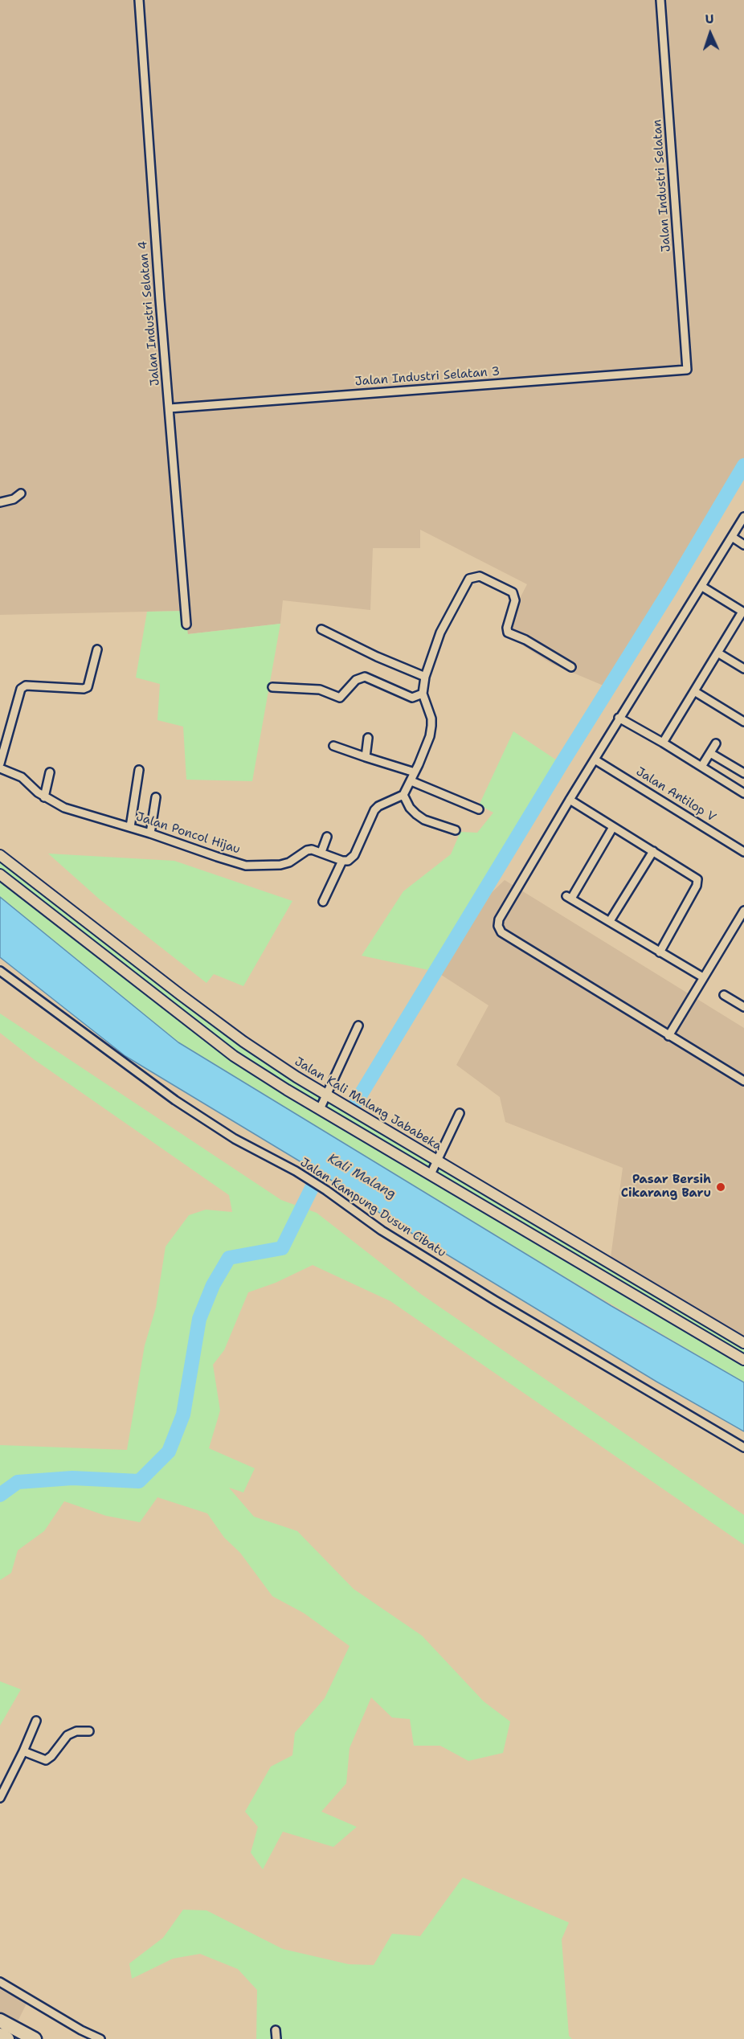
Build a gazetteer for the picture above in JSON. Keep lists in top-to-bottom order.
{
  "streets": {
    "main road": ["Jalan Kali Malang Jababeka"],
    "street": [
      "Jalan Industri Selatan",
      "Jalan Industri Selatan 4",
      "Jalan Industri Selatan 3",
      "Jalan Antilop V",
      "Jalan Poncol Hijau",
      "Jalan Kampung Dusun Cibatu"
    ]
  },
  "crossings": [
    ["Jalan Industri Selatan", "Jalan Industri Selatan 3"],
    ["Jalan Industri Selatan 4", "Jalan Industri Selatan 3"]
  ],
  "water": ["Kali Malang"],
  "places": ["Pasar Bersih Cikarang Baru"],
  "north": "top"
}
